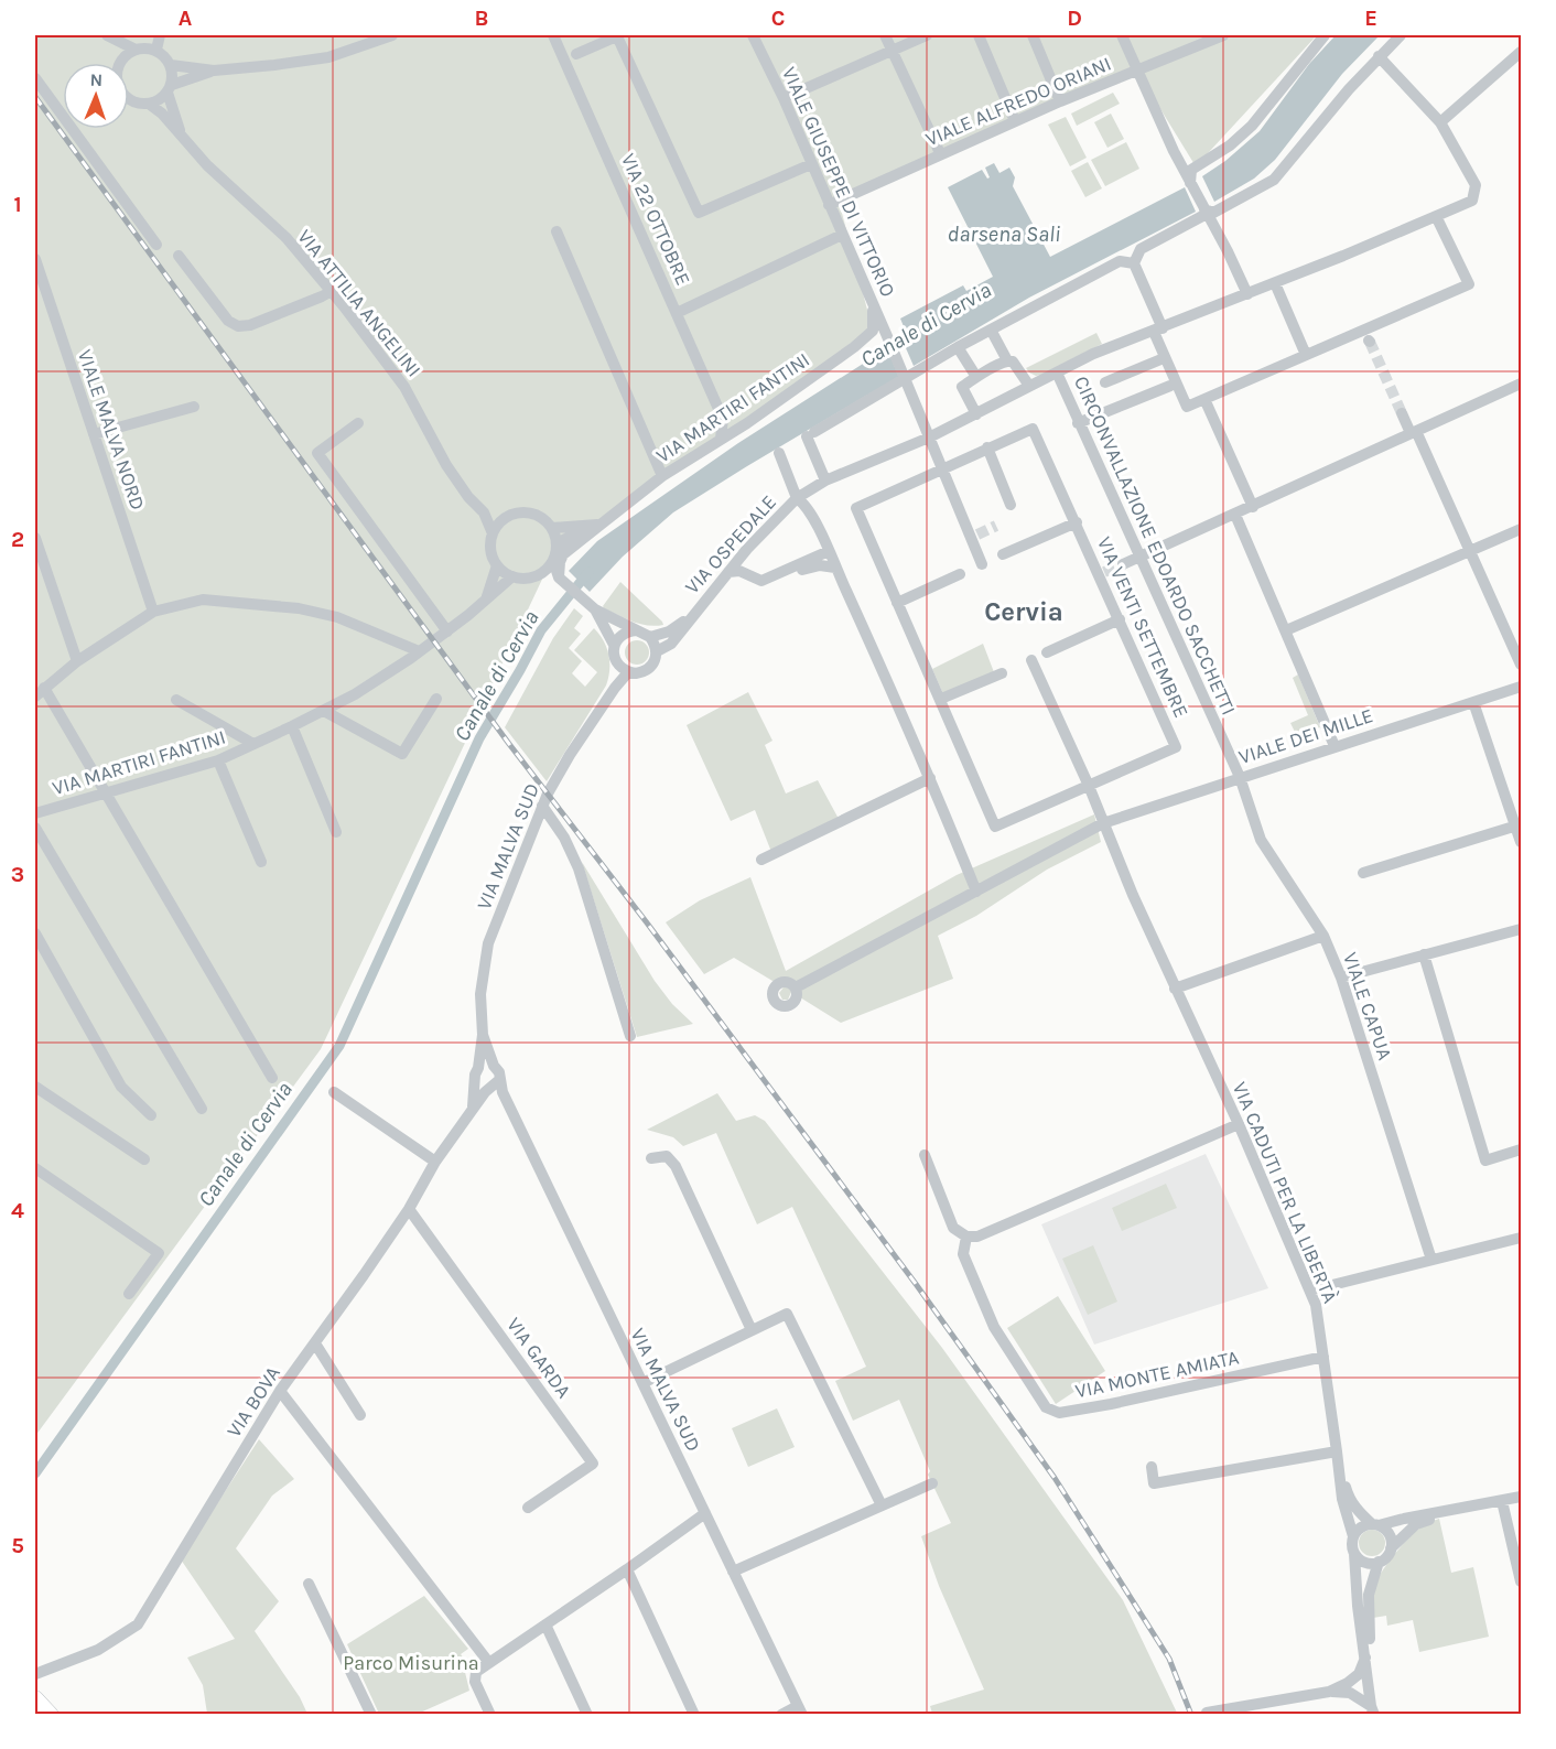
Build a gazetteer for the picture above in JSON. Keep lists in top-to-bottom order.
{
  "streets": {
    "street": [
      "VIALE ALFREDO ORIANI",
      "VIALE GIUSEPPE DI VITTORIO",
      "VIA 22 OTTOBRE",
      "VIA ATTILIA ANGELINI",
      "VIA MARTIRI FANTINI",
      "VIALE MALVA NORD",
      "VIA OSPEDALE",
      "CIRCONVALLAZIONE EDOARDO SACCHETTI",
      "VIA VENTI SETTEMBRE",
      "VIALE DEI MILLE",
      "VIA MALVA SUD",
      "VIALE CAPUA",
      "VIA CADUTI PER LA LIBERTÀ",
      "VIA GARDA",
      "VIA MONTE AMIATA",
      "VIA BOVA"
    ]
  },
  "crossings": [
    ["VIALE ALFREDO ORIANI", "VIALE GIUSEPPE DI VITTORIO"],
    ["VIALE GIUSEPPE DI VITTORIO", "VIA MARTIRI FANTINI"],
    ["VIALE GIUSEPPE DI VITTORIO", "CIRCONVALLAZIONE EDOARDO SACCHETTI"],
    ["VIALE GIUSEPPE DI VITTORIO", "VIA VENTI SETTEMBRE"],
    ["VIA 22 OTTOBRE", "VIA MARTIRI FANTINI"],
    ["VIA ATTILIA ANGELINI", "VIA MARTIRI FANTINI"],
    ["VIA OSPEDALE", "CIRCONVALLAZIONE EDOARDO SACCHETTI"],
    ["VIA OSPEDALE", "VIA MALVA SUD"],
    ["CIRCONVALLAZIONE EDOARDO SACCHETTI", "VIALE DEI MILLE"],
    ["CIRCONVALLAZIONE EDOARDO SACCHETTI", "VIALE CAPUA"],
    ["VIA VENTI SETTEMBRE", "VIA CADUTI PER LA LIBERTÀ"],
    ["VIALE DEI MILLE", "VIALE CAPUA"],
    ["VIALE DEI MILLE", "VIA CADUTI PER LA LIBERTÀ"],
    ["VIA MALVA SUD", "VIA BOVA"],
    ["VIA CADUTI PER LA LIBERTÀ", "VIA MONTE AMIATA"],
    ["VIA GARDA", "VIA BOVA"]
  ],
  "districts": ["Cervia"],
  "water": ["darsena Sali", "Canale di Cervia"],
  "parks": ["Parco Misurina"],
  "north": "top",
  "grid": {
    "columns": [
      "A",
      "B",
      "C",
      "D",
      "E"
    ],
    "rows": [
      "1",
      "2",
      "3",
      "4",
      "5"
    ]
  }
}
